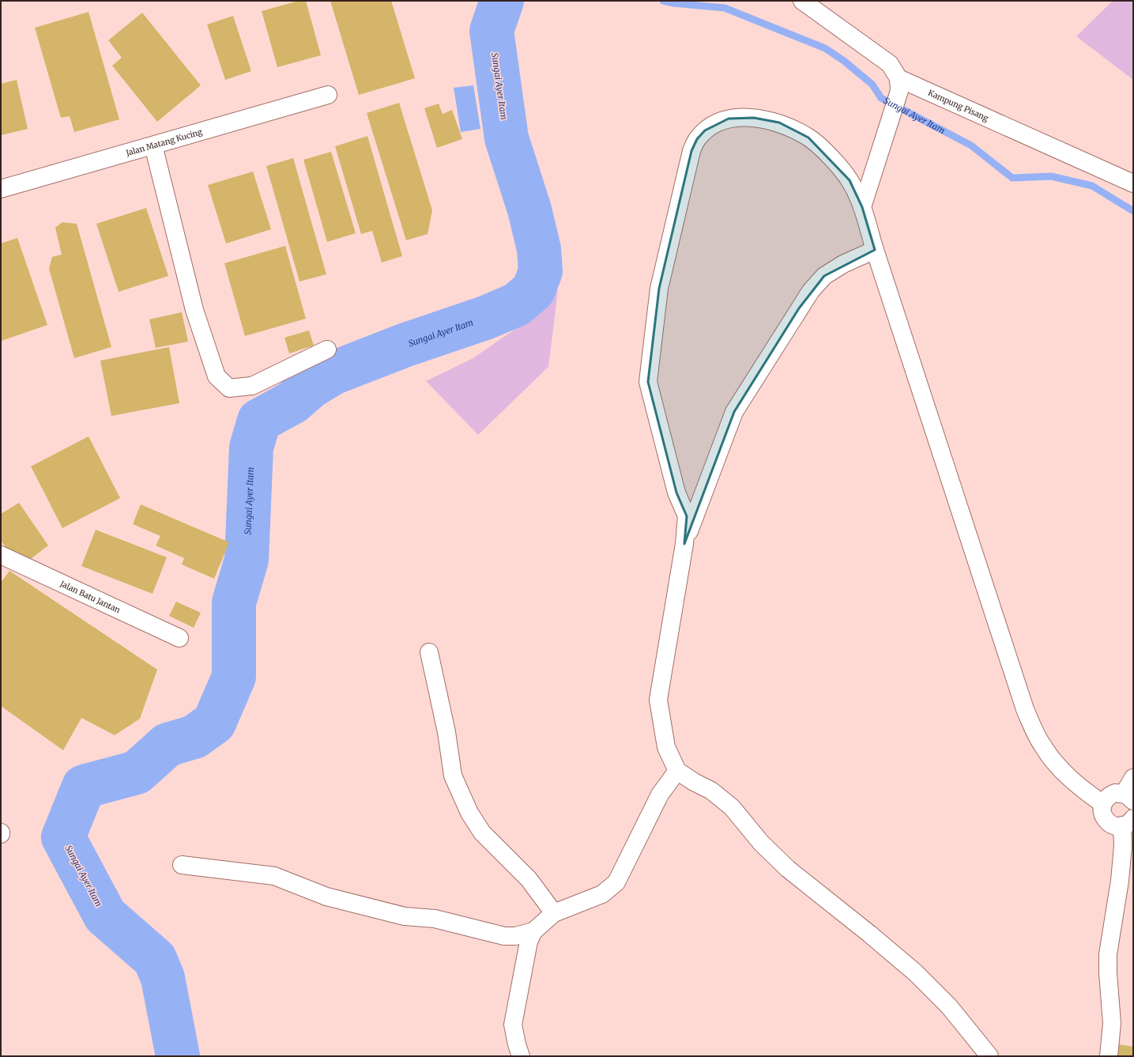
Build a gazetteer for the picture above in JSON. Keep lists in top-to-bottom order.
{
  "streets": {
    "street": ["Kampung Pisang", "Jalan Matang Kucing", "Jalan Batu Jantan"]
  },
  "water": ["Sungai Ayer Itam"]
}
